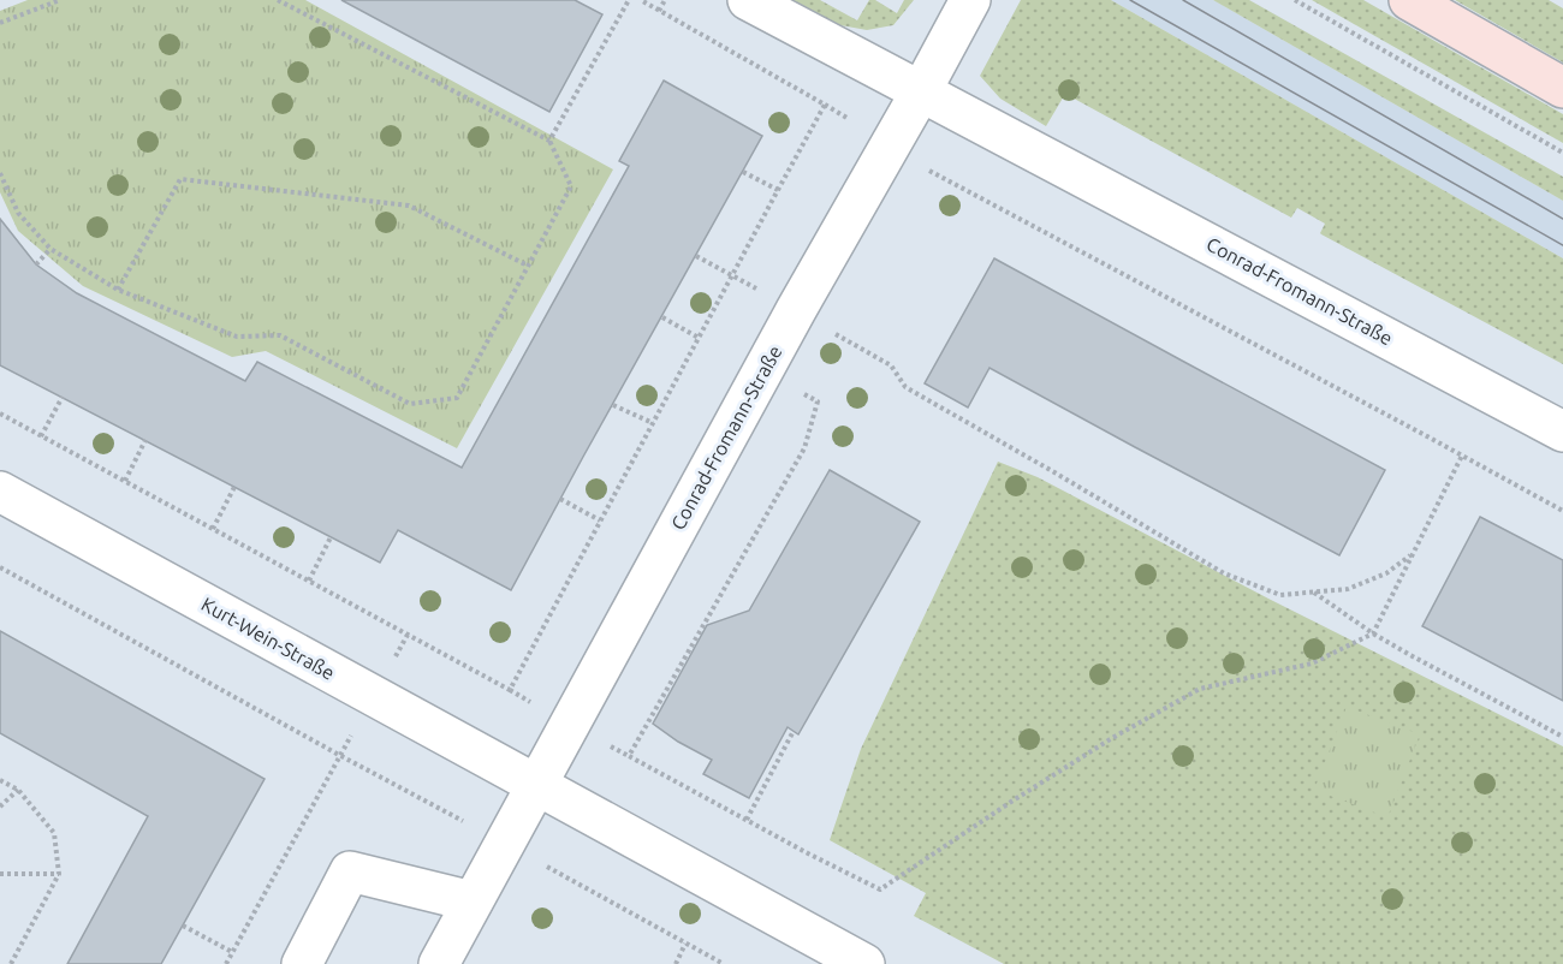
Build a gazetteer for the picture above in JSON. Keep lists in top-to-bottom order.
{
  "streets": {
    "street": ["Conrad-Fromann-Straße", "Kurt-Wein-Straße"]
  },
  "crossings": [
    ["Conrad-Fromann-Straße", "Kurt-Wein-Straße"]
  ]
}
